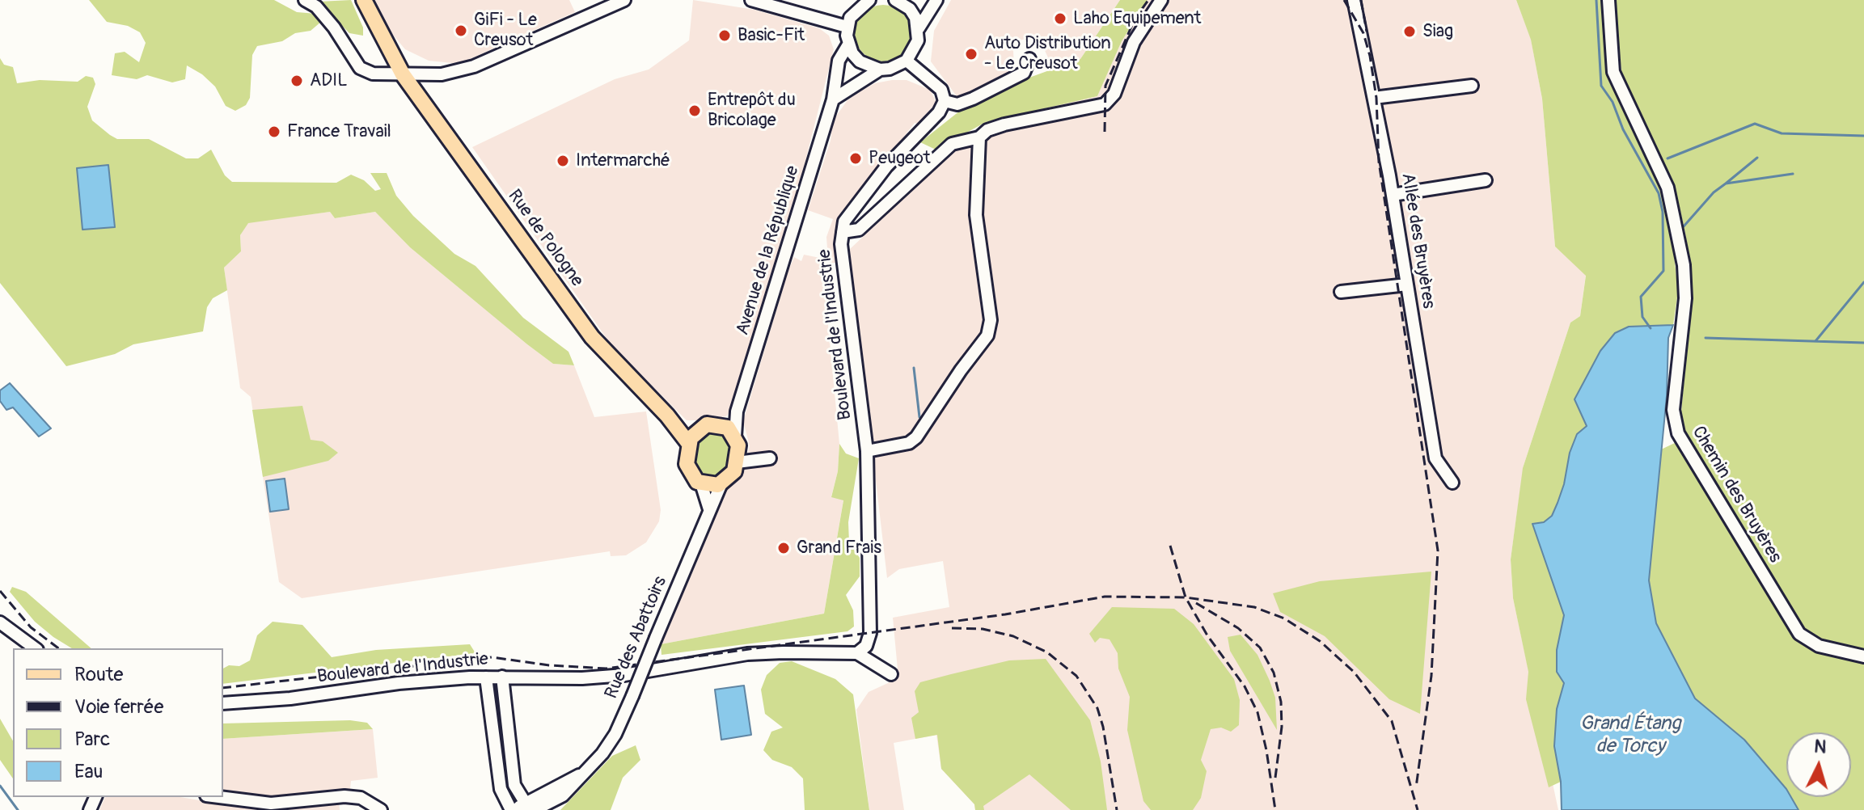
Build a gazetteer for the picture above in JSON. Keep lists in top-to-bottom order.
{
  "streets": {
    "main road": ["Rue de Pologne"],
    "street": [
      "Allée des Bruyères",
      "Avenue de la République",
      "Boulevard de l'Industrie",
      "Chemin des Bruyères",
      "Rue des Abattoirs"
    ]
  },
  "crossings": [
    ["Rue de Pologne", "Avenue de la République"],
    ["Rue de Pologne", "Rue des Abattoirs"],
    ["Avenue de la République", "Rue des Abattoirs"]
  ],
  "water": ["Grand Étang de Torcy"],
  "places": [
    "Laho Equipement",
    "GiFi - Le Creusot",
    "Siag",
    "Basic-Fit",
    "Auto Distribution - Le Creusot",
    "ADIL",
    "Entrepôt du Bricolage",
    "France Travail",
    "Peugeot",
    "Intermarché",
    "Grand Frais"
  ],
  "legend": [
    "Route",
    "Voie ferrée",
    "Parc",
    "Eau"
  ],
  "north": "top"
}
